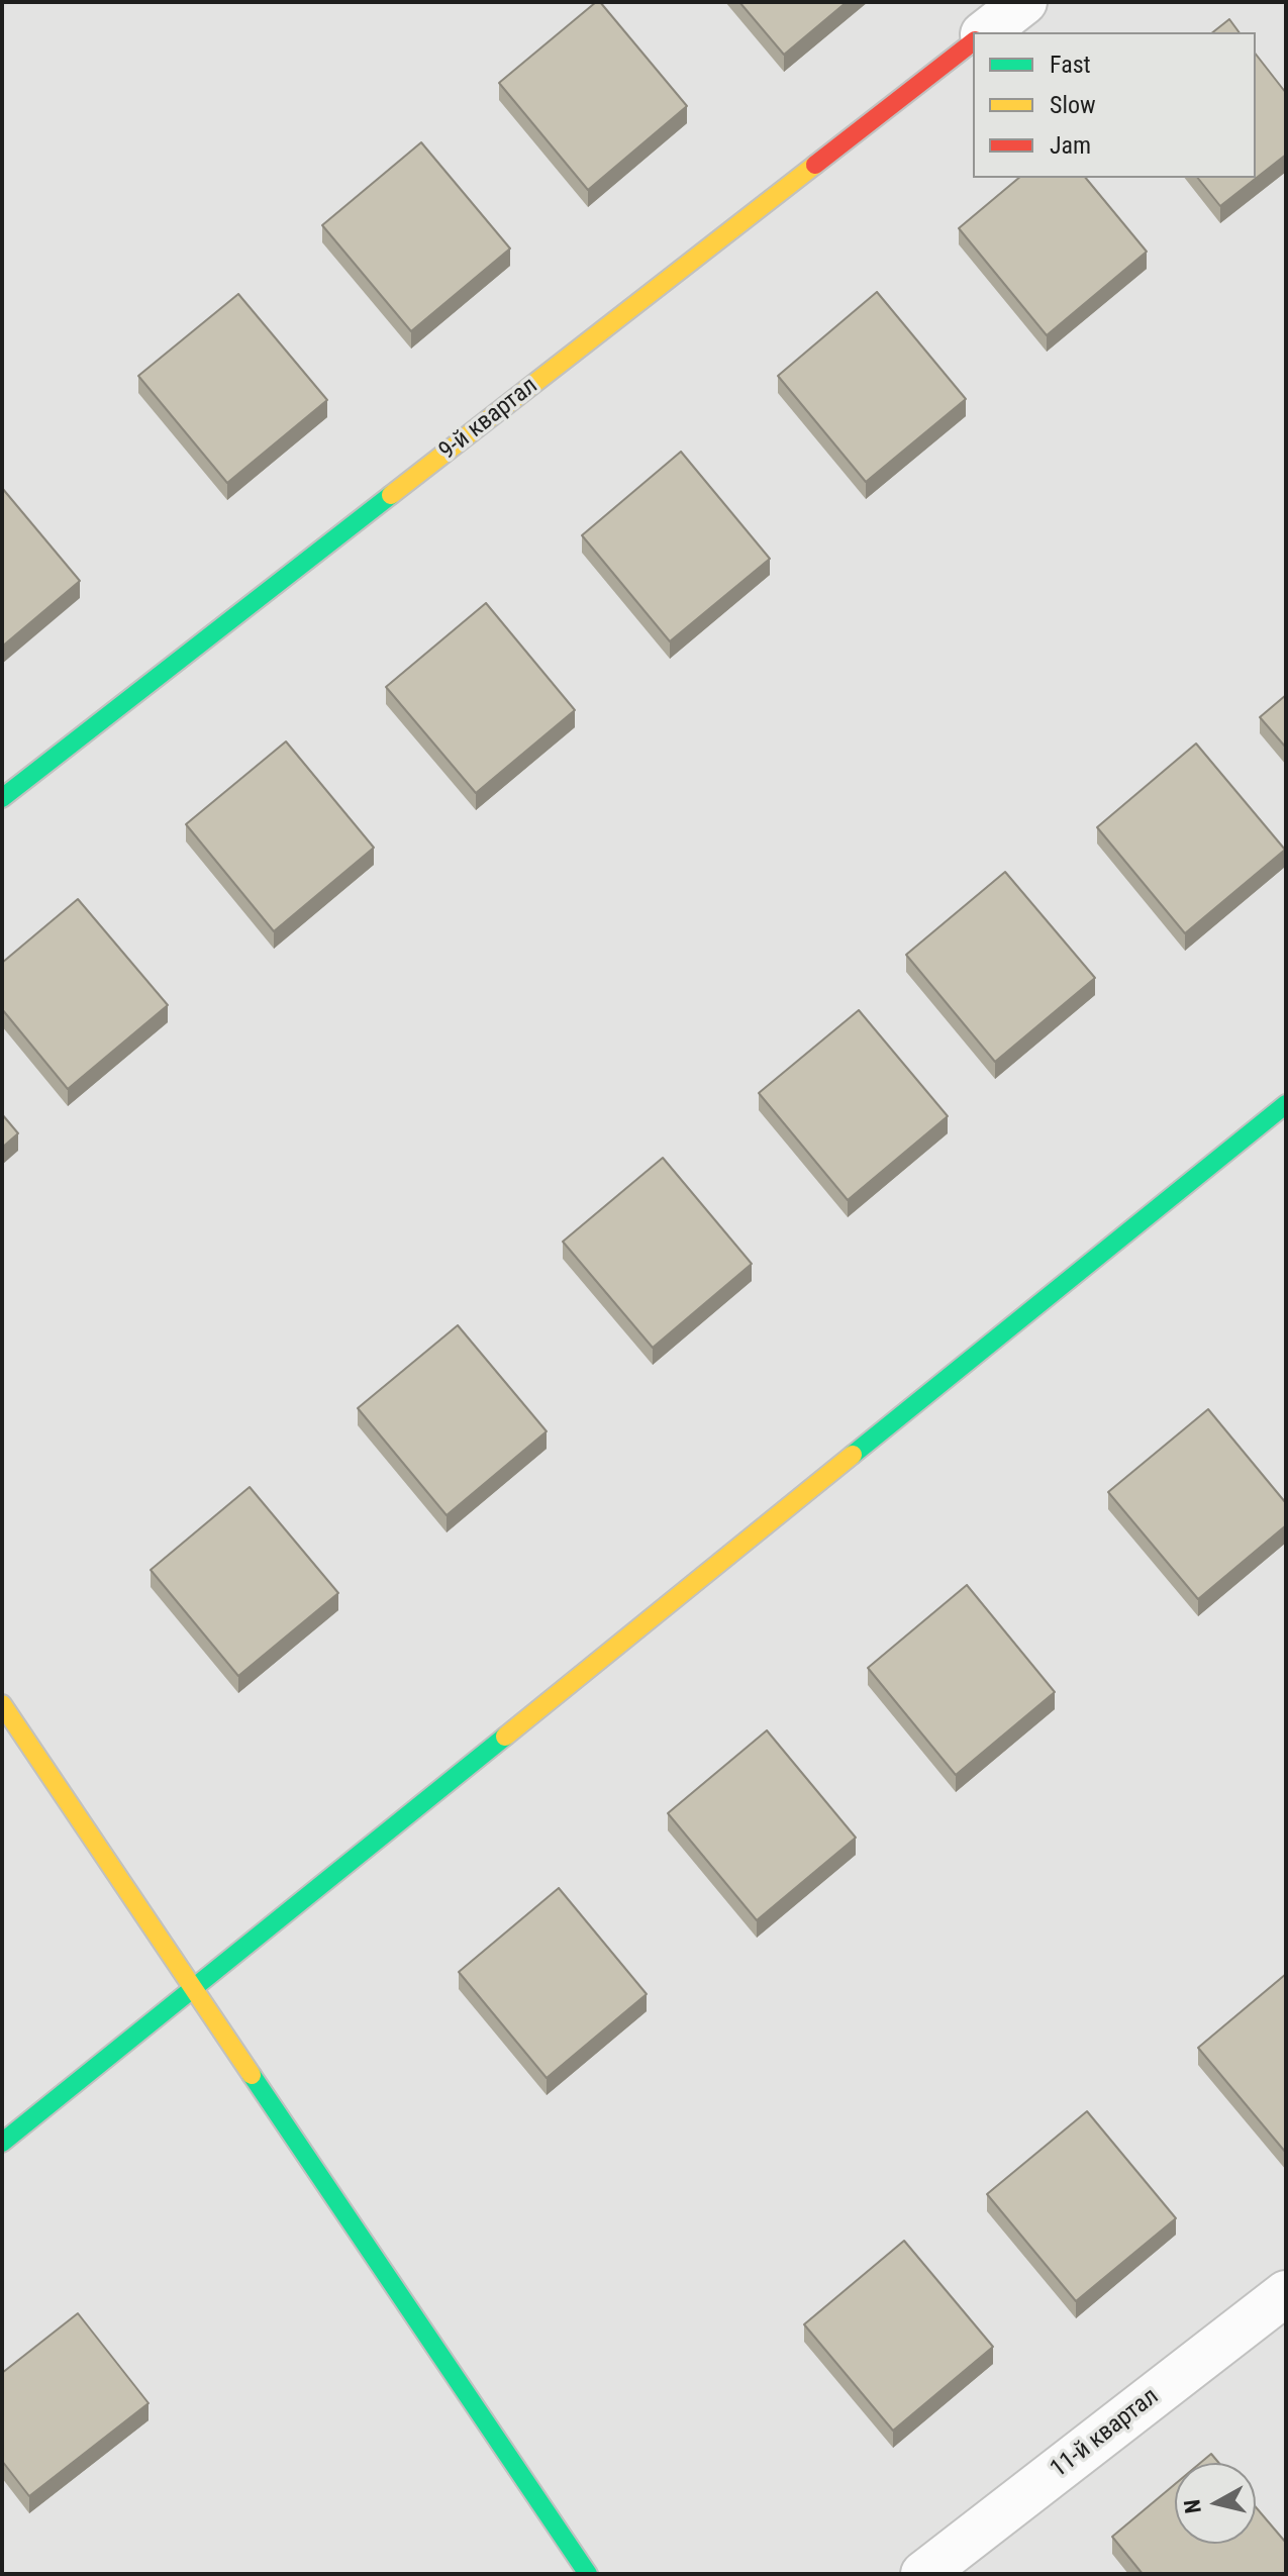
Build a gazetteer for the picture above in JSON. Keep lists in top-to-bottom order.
{
  "streets": {
    "street": ["9-й квартал", "11-й квартал"]
  },
  "legend": ["Fast", "Slow", "Jam"],
  "north": "left"
}
